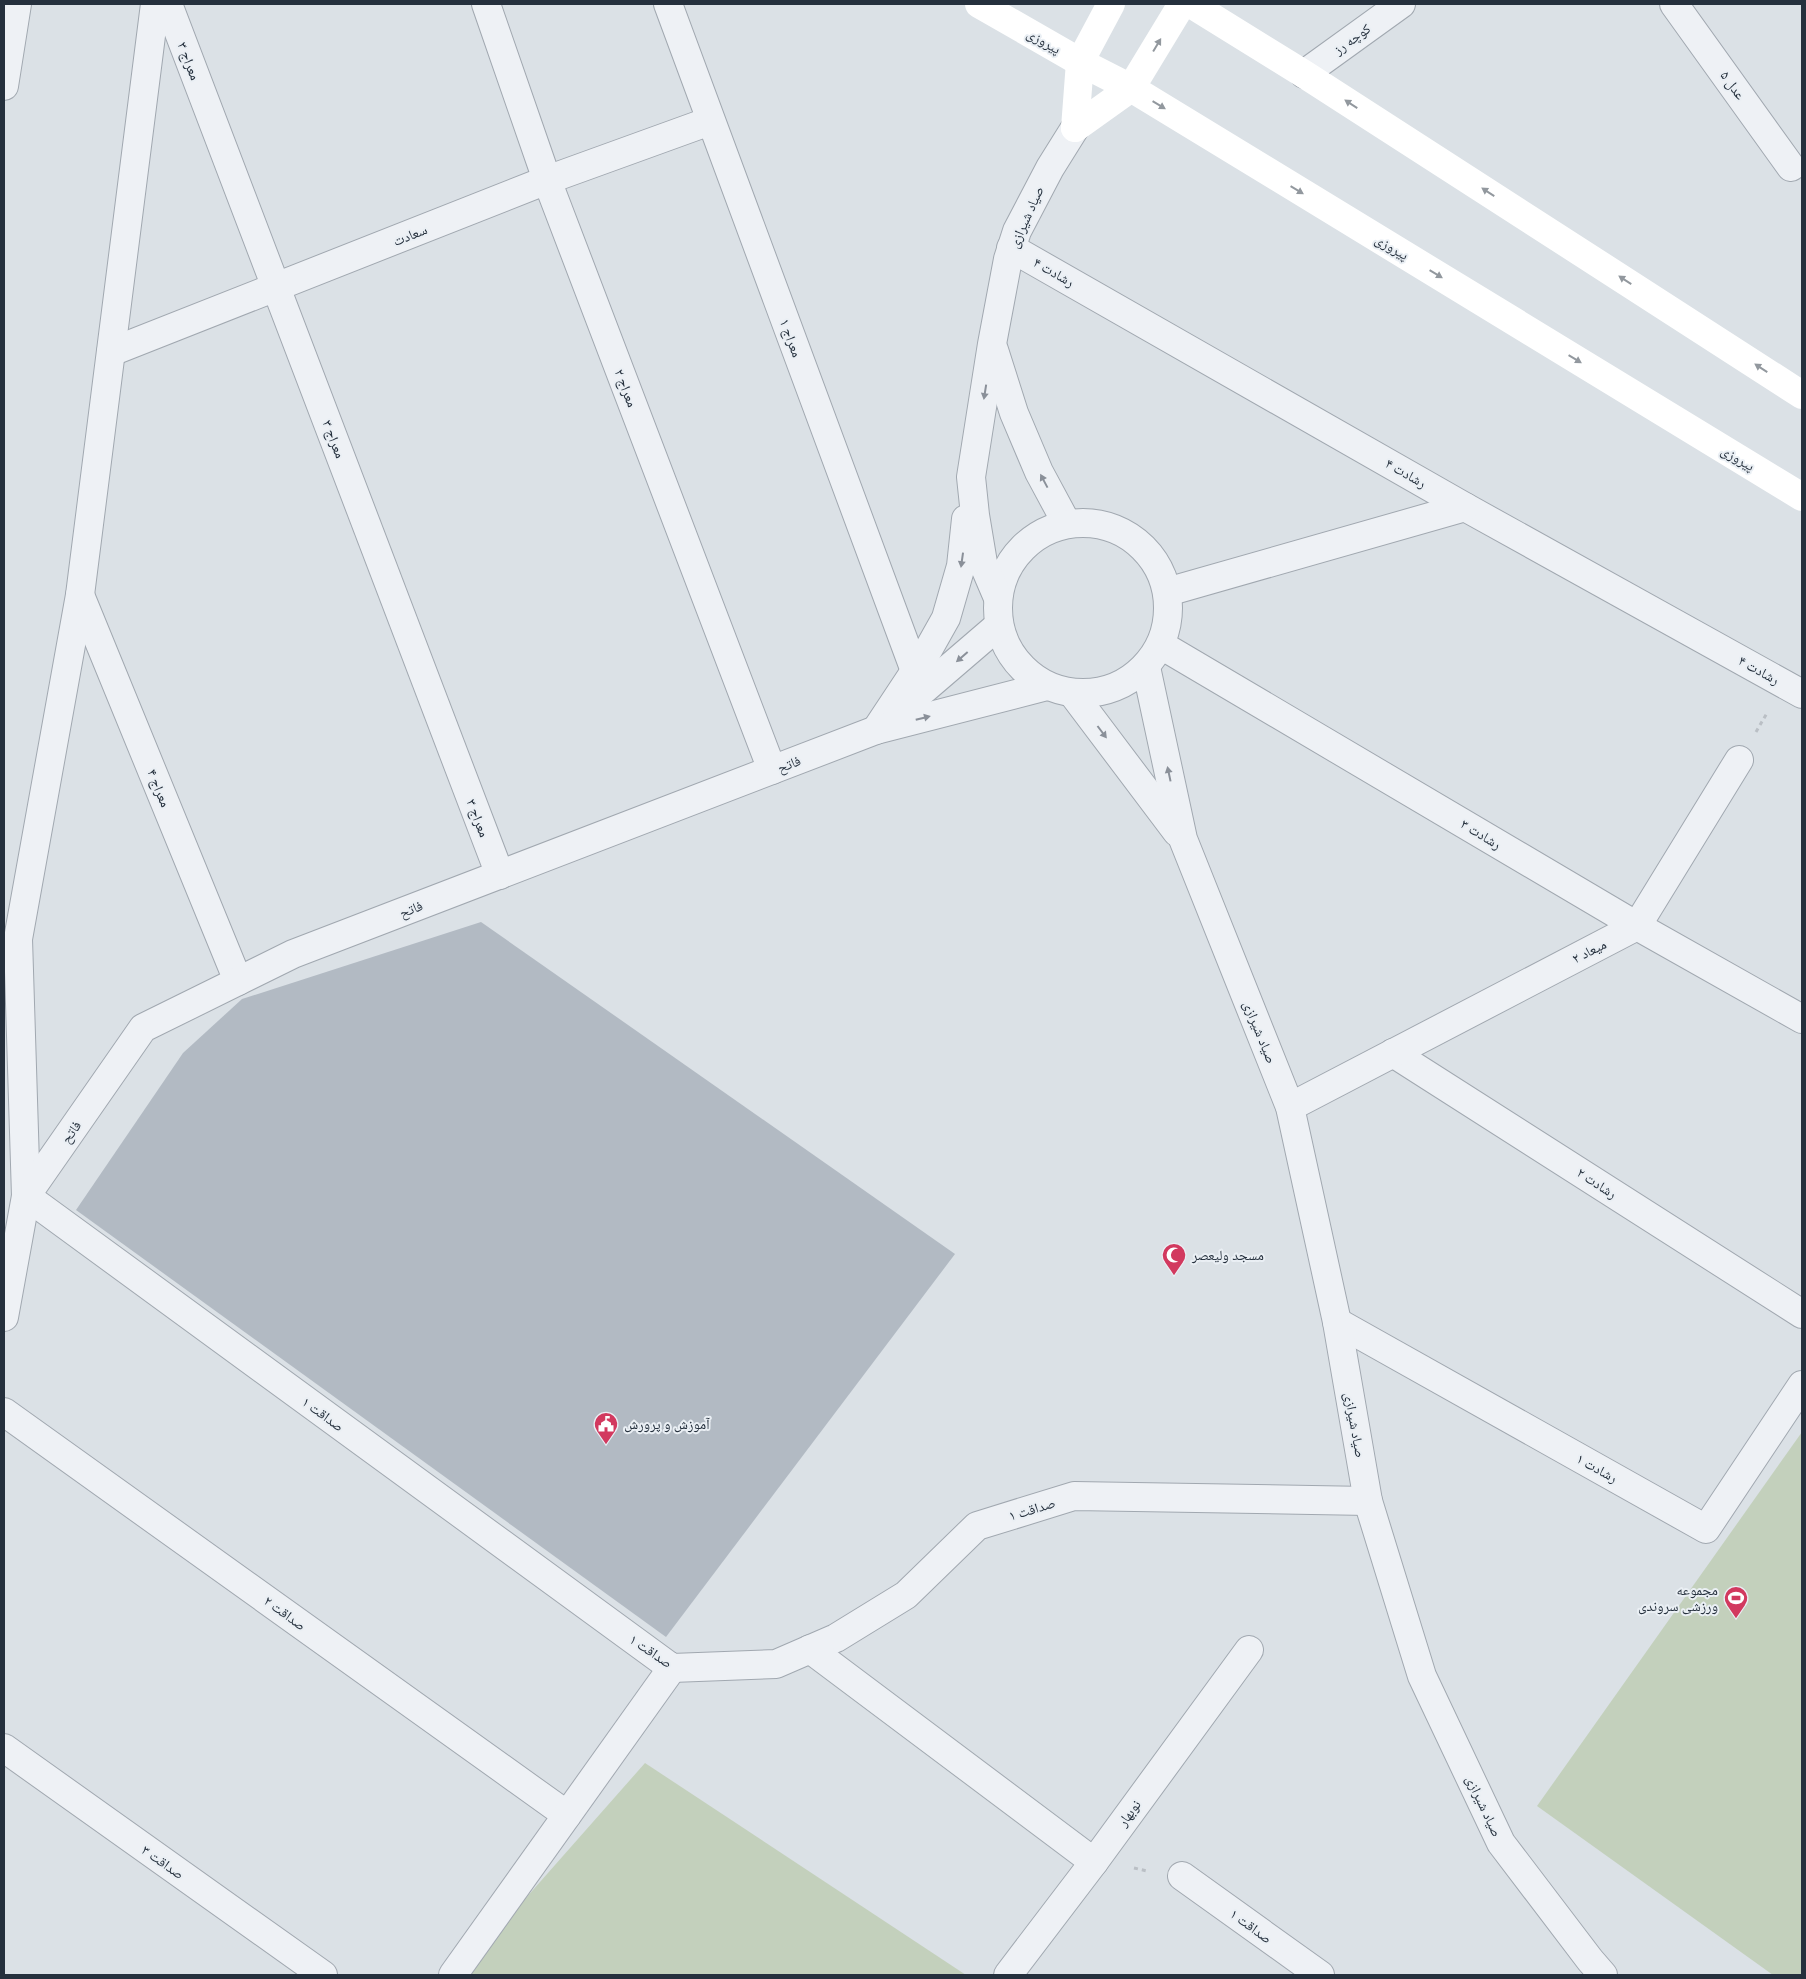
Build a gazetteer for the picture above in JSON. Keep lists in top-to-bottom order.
{
  "streets": {
    "main road": ["پیروزی", "صیاد شیرازی"],
    "street": [
      "کوچه رز",
      "معراج ۳",
      "عدل ۵",
      "سعادت",
      "رشادت ۴",
      "معراج ۱",
      "معراج ۲",
      "فاتح",
      "معراج ۴",
      "رشادت ۳",
      "میعاد ۲",
      "رشادت ۲",
      "صداقت ۱",
      "رشادت ۱",
      "صداقت ۲",
      "نوبهار",
      "صداقت ۳"
    ]
  },
  "crossings": [
    ["پیروزی", "صیاد شیرازی"],
    ["معراج ۳", "سعادت"],
    ["معراج ۳", "فاتح"],
    ["صیاد شیرازی", "رشادت ۴"],
    ["صیاد شیرازی", "میعاد ۲"],
    ["صیاد شیرازی", "صداقت ۱"],
    ["صیاد شیرازی", "رشادت ۱"],
    ["سعادت", "معراج ۱"],
    ["سعادت", "معراج ۲"],
    ["معراج ۲", "فاتح"],
    ["فاتح", "معراج ۴"],
    ["فاتح", "صداقت ۱"],
    ["رشادت ۳", "میعاد ۲"],
    ["میعاد ۲", "رشادت ۲"]
  ],
  "places": {
    "mosque": ["مسجد ولیعصر"],
    "public building": ["آموزش و پرورش"],
    "sports": ["مجموعه ورزشی سروندی"]
  }
}
